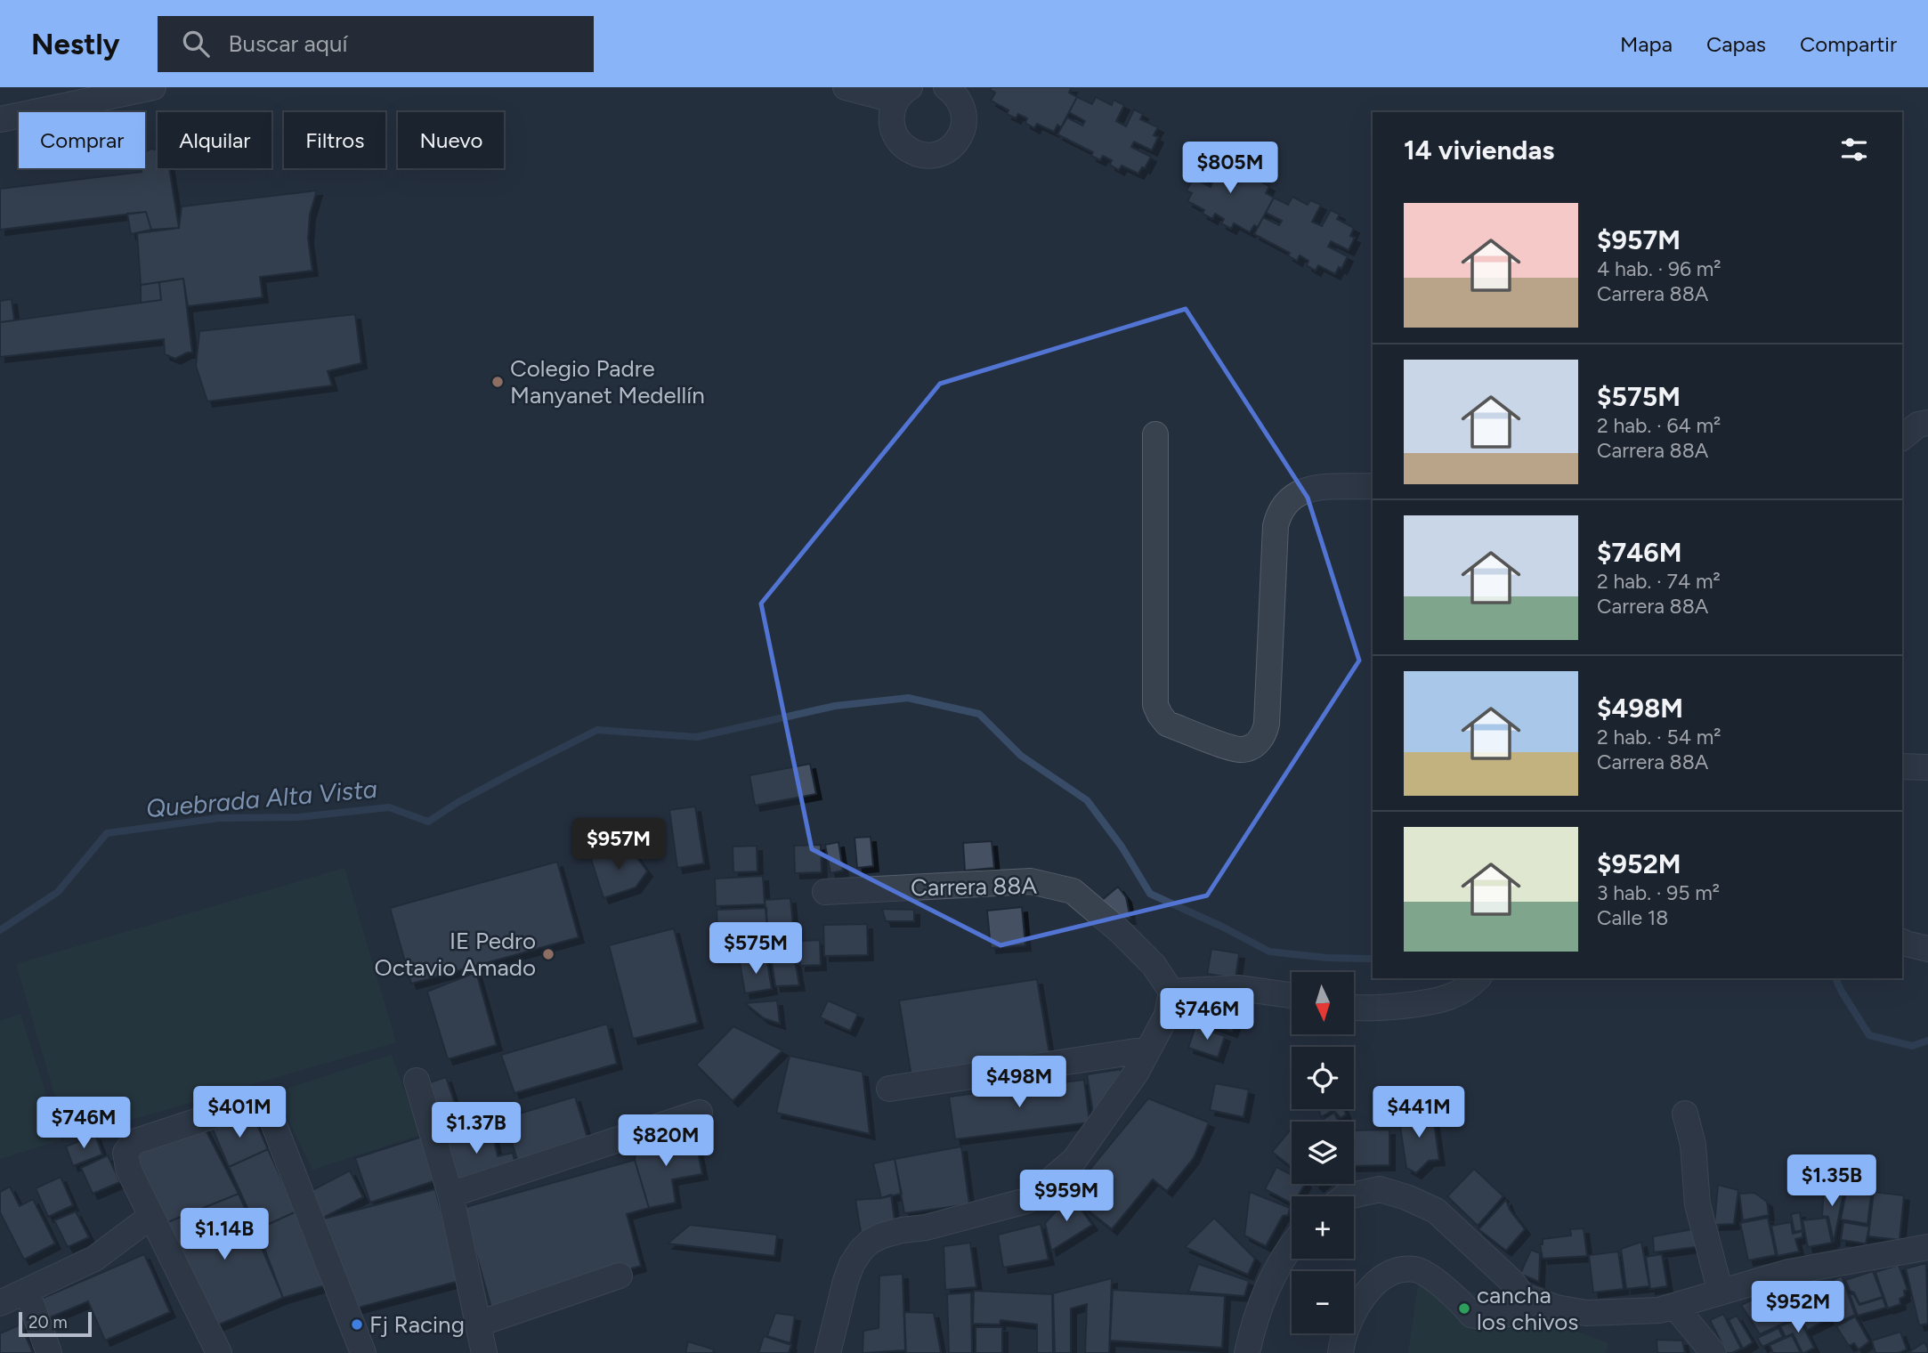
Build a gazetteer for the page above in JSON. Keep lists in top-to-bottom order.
{
  "streets": {
    "street": ["Carrera 88A"]
  },
  "water": ["Quebrada Alta Vista"],
  "places": [
    "Colegio Padre Manyanet Medellín",
    "IE Pedro Octavio Amado",
    "cancha los chivos",
    "Fj Racing"
  ],
  "scale_bar": "20 m",
  "north": "bottom",
  "page": {
    "header": "Nestly",
    "search": "Buscar aquí",
    "nav": ["Mapa", "Capas", "Compartir"],
    "chip": [
      "Comprar",
      "Alquilar",
      "Filtros",
      "Nuevo"
    ],
    "heading": "14 viviendas",
    "price": [
      "$805M",
      "$957M",
      "$575M",
      "$746M",
      "$498M",
      "$401M",
      "$441M",
      "$746M",
      "$1.37B",
      "$820M",
      "$1.35B",
      "$959M",
      "$1.14B",
      "$952M"
    ],
    "list": [
      {
        "name": "$957M",
        "note": "4 hab. · 96 m² · Carrera 88A"
      },
      {
        "name": "$575M",
        "note": "2 hab. · 64 m² · Carrera 88A"
      },
      {
        "name": "$746M",
        "note": "2 hab. · 74 m² · Carrera 88A"
      },
      {
        "name": "$498M",
        "note": "2 hab. · 54 m² · Carrera 88A"
      },
      {
        "name": "$952M",
        "note": "3 hab. · 95 m² · Calle 18"
      }
    ],
    "map_buttons": ["+", "−"],
    "scale": "20 m"
  }
}
